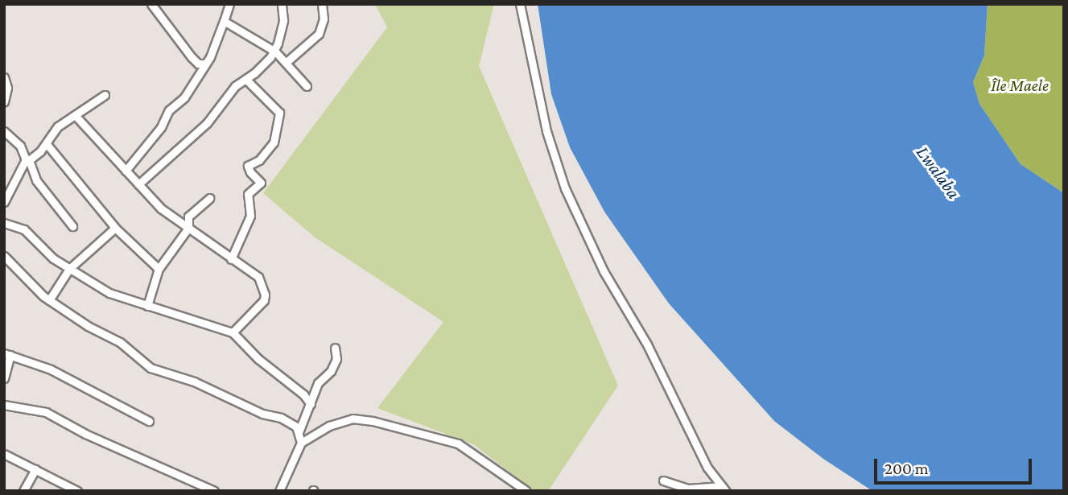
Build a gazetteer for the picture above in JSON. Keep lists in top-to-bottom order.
{
  "water": ["Lwalaba"],
  "parks": ["Île Maele"],
  "scale_bar": "200 m"
}
